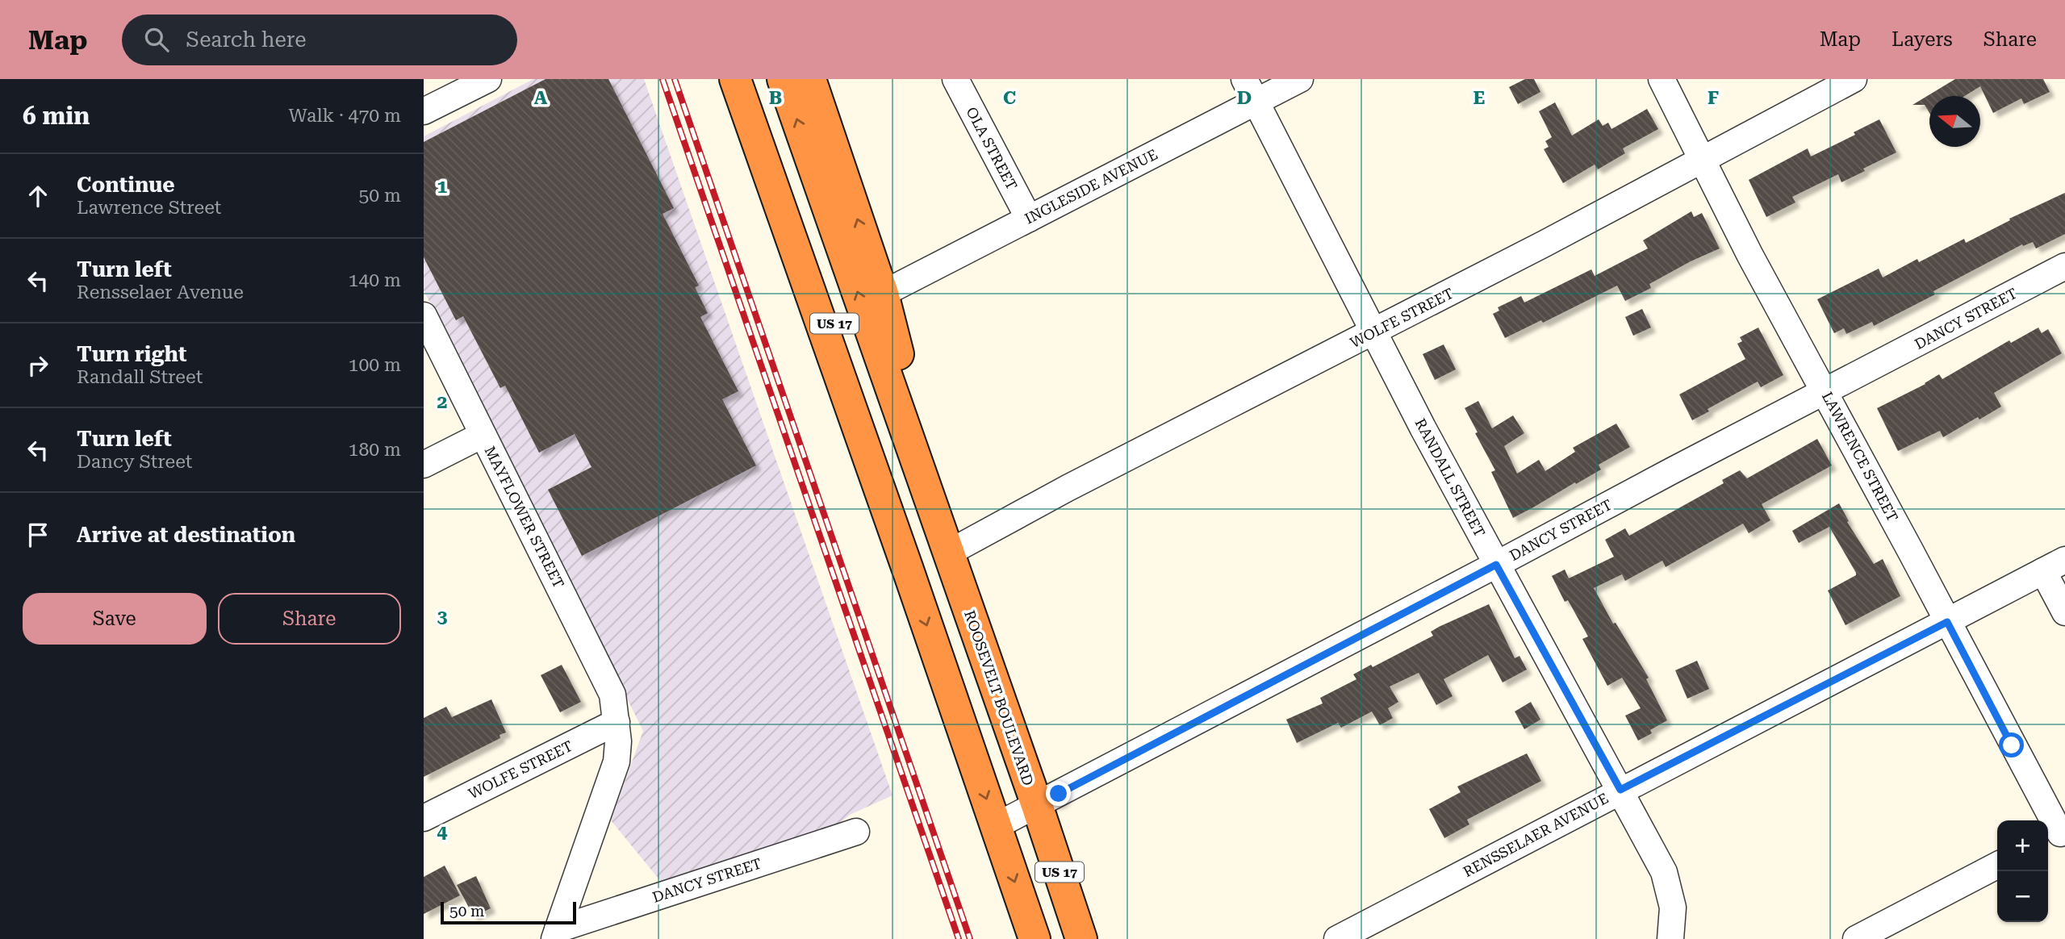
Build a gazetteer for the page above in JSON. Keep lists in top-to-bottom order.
{
  "streets": {
    "highway": ["US 17", "ROOSEVELT BOULEVARD"],
    "street": [
      "OLA STREET",
      "INGLESIDE AVENUE",
      "WOLFE STREET",
      "DANCY STREET",
      "LAWRENCE STREET",
      "RANDALL STREET",
      "MAYFLOWER STREET",
      "RENSSELAER AVENUE"
    ]
  },
  "crossings": [
    ["OLA STREET", "INGLESIDE AVENUE"],
    ["INGLESIDE AVENUE", "RANDALL STREET"],
    ["WOLFE STREET", "US 17"],
    ["WOLFE STREET", "LAWRENCE STREET"],
    ["WOLFE STREET", "RANDALL STREET"],
    ["WOLFE STREET", "MAYFLOWER STREET"],
    ["WOLFE STREET", "ROOSEVELT BOULEVARD"],
    ["DANCY STREET", "US 17"],
    ["DANCY STREET", "LAWRENCE STREET"],
    ["DANCY STREET", "RANDALL STREET"],
    ["DANCY STREET", "MAYFLOWER STREET"],
    ["DANCY STREET", "ROOSEVELT BOULEVARD"],
    ["US 17", "ROOSEVELT BOULEVARD"],
    ["LAWRENCE STREET", "RENSSELAER AVENUE"],
    ["RANDALL STREET", "RENSSELAER AVENUE"]
  ],
  "scale_bar": "50 m",
  "north": "left",
  "page": {
    "header": "Map",
    "search": "Search here",
    "nav": ["Map", "Layers", "Share"],
    "heading": ["6 min", "Walk · 470 m"],
    "list": [
      ["Continue", "Lawrence Street", "50 m"],
      ["Turn left", "Rensselaer Avenue", "140 m"],
      ["Turn right", "Randall Street", "100 m"],
      ["Turn left", "Dancy Street", "180 m"],
      "Arrive at destination"
    ],
    "buttons": ["Save", "Share"],
    "map_buttons": ["+", "−"],
    "scale": "50 m"
  },
  "grid": {
    "columns": [
      "A",
      "B",
      "C",
      "D",
      "E",
      "F"
    ],
    "rows": [
      "1",
      "2",
      "3",
      "4"
    ]
  }
}
